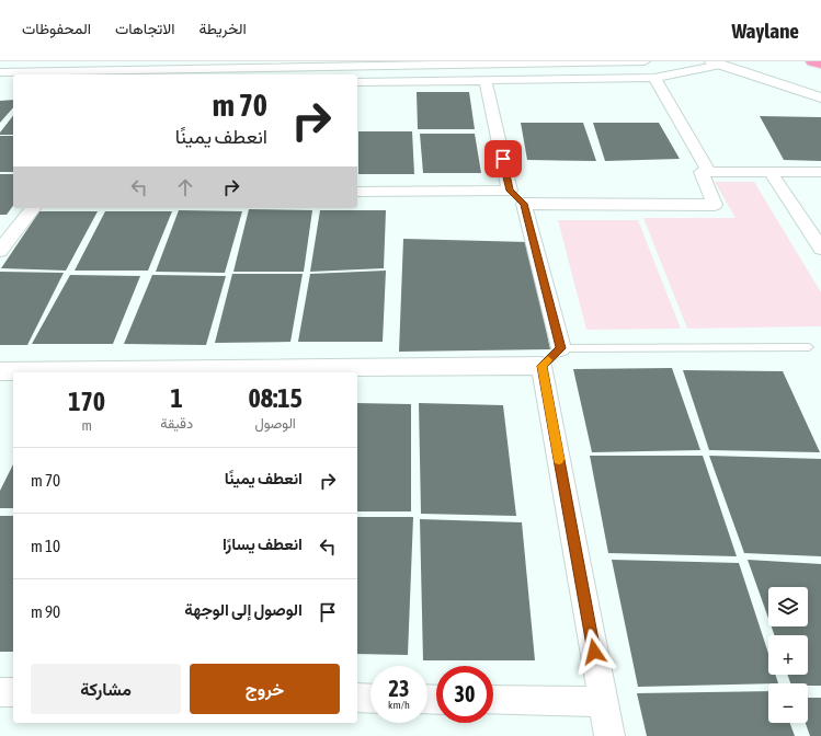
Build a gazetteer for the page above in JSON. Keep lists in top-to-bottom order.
{
  "page": {
    "header": "Waylane",
    "nav": ["الخريطة", "الاتجاهات", "المحفوظات"],
    "turn": ["70 m", "انعطف يمينًا"],
    "eta": [
      "08:15",
      "الوصول",
      "1",
      "دقيقة",
      "170",
      "m"
    ],
    "list": [
      {
        "name": "انعطف يمينًا",
        "value": "70 m"
      },
      {
        "name": "انعطف يسارًا",
        "value": "10 m"
      },
      {
        "name": "الوصول إلى الوجهة",
        "value": "90 m"
      }
    ],
    "map_buttons": ["+", "−"],
    "buttons": ["خروج", "مشاركة"],
    "speed": "23 km/h",
    "limit": "30"
  }
}
